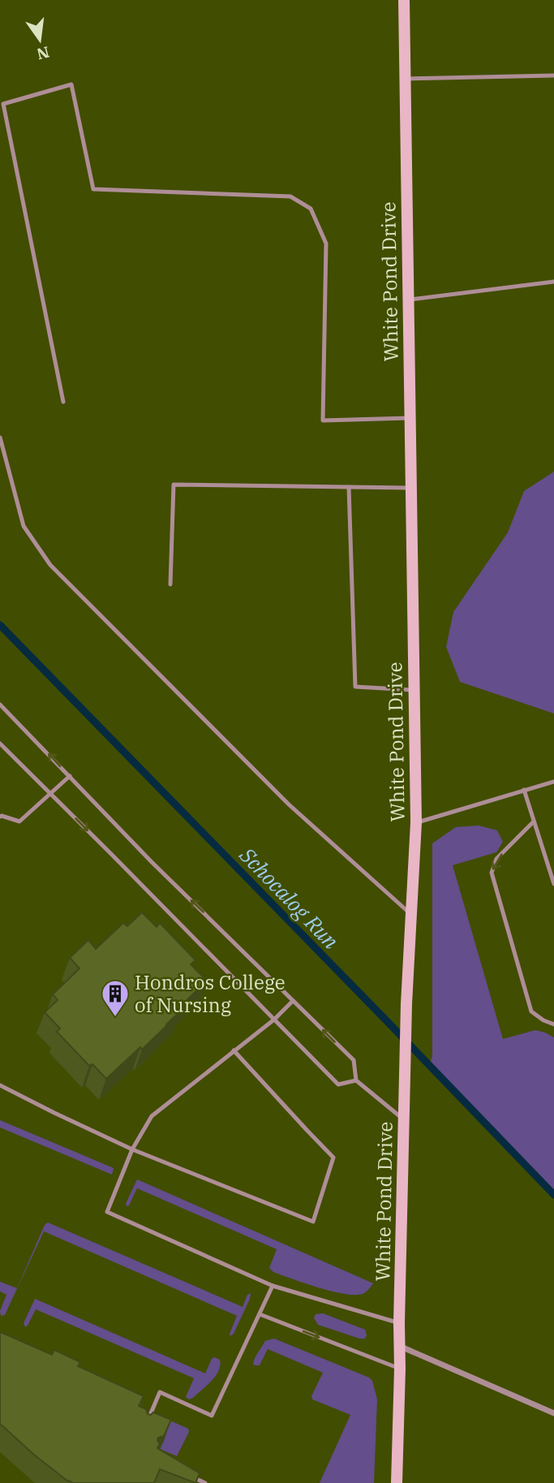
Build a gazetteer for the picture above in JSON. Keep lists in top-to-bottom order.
{
  "streets": {
    "street": ["White Pond Drive"]
  },
  "water": ["Schocalog Run"],
  "places": {
    "building": ["Hondros College of Nursing"]
  },
  "north": "bottom"
}
